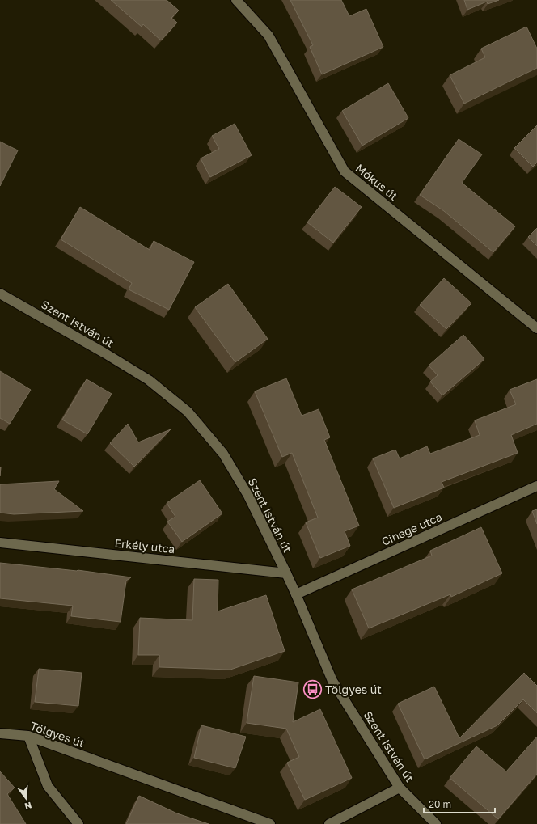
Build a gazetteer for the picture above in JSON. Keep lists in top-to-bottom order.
{
  "streets": {
    "street": [
      "Mókus út",
      "Szent István út",
      "Cinege utca",
      "Erkély utca",
      "Tölgyes út"
    ]
  },
  "crossings": [
    ["Szent István út", "Cinege utca"],
    ["Szent István út", "Erkély utca"]
  ],
  "places": {
    "bus stop": ["Tölgyes út"]
  },
  "scale_bar": "20 m",
  "north": "bottom"
}
